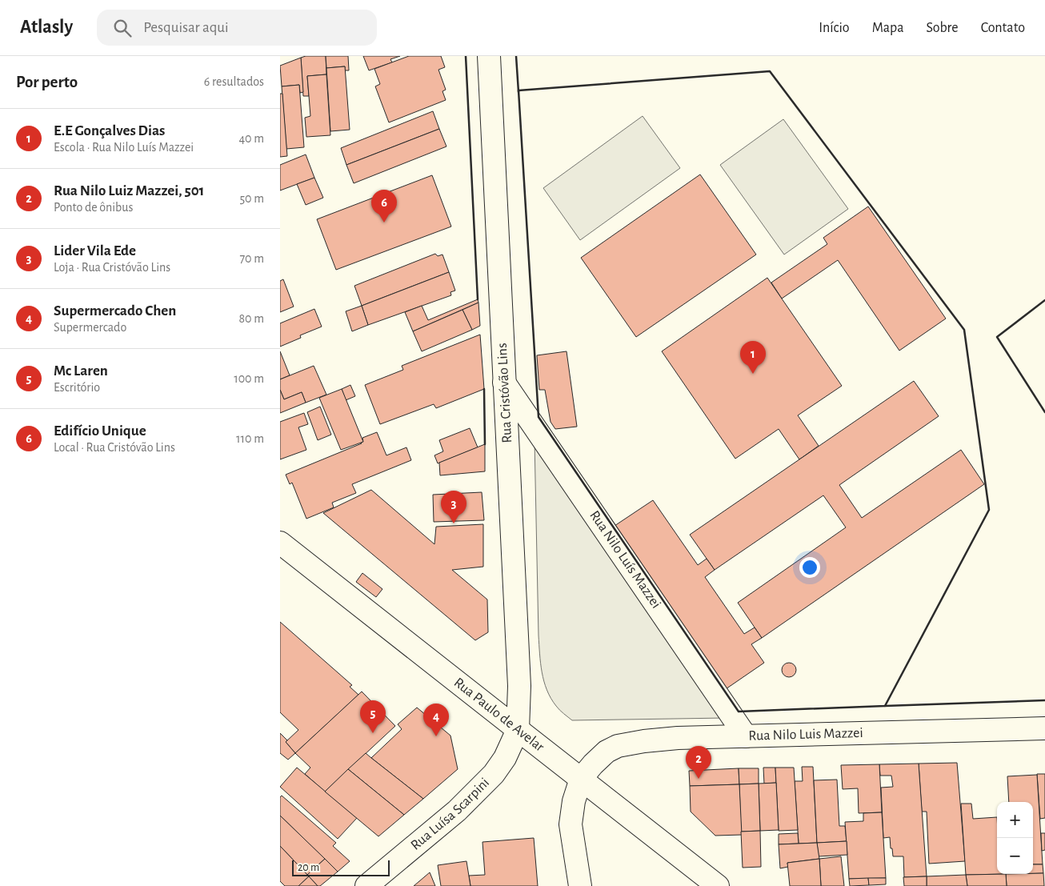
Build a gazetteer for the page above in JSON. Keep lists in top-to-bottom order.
{
  "streets": {
    "street": [
      "Rua Cristóvão Lins",
      "Rua Nilo Luís Mazzei",
      "Rua Paulo de Avelar",
      "Rua Nilo Luis Mazzei",
      "Rua Luísa Scarpini"
    ]
  },
  "crossings": [
    ["Rua Cristóvão Lins", "Rua Nilo Luís Mazzei"],
    ["Rua Cristóvão Lins", "Rua Paulo de Avelar"],
    ["Rua Cristóvão Lins", "Rua Luísa Scarpini"],
    ["Rua Nilo Luís Mazzei", "Rua Nilo Luis Mazzei"],
    ["Rua Paulo de Avelar", "Rua Nilo Luis Mazzei"],
    ["Rua Paulo de Avelar", "Rua Luísa Scarpini"]
  ],
  "scale_bar": "20 m",
  "page": {
    "header": "Atlasly",
    "search": "Pesquisar aqui",
    "nav": [
      "Início",
      "Mapa",
      "Sobre",
      "Contato"
    ],
    "heading": ["Por perto", "6 resultados"],
    "list": [
      {
        "mark": "1",
        "name": "E.E Gonçalves Dias",
        "note": "Escola · Rua Nilo Luís Mazzei",
        "value": "40 m"
      },
      {
        "mark": "2",
        "name": "Rua Nilo Luiz Mazzei, 501",
        "note": "Ponto de ônibus",
        "value": "50 m"
      },
      {
        "mark": "3",
        "name": "Lider Vila Ede",
        "note": "Loja · Rua Cristóvão Lins",
        "value": "70 m"
      },
      {
        "mark": "4",
        "name": "Supermercado Chen",
        "note": "Supermercado",
        "value": "80 m"
      },
      {
        "mark": "5",
        "name": "Mc Laren",
        "note": "Escritório",
        "value": "100 m"
      },
      {
        "mark": "6",
        "name": "Edifício Unique",
        "note": "Local · Rua Cristóvão Lins",
        "value": "110 m"
      }
    ],
    "pins": [
      "6",
      "1",
      "3",
      "5",
      "4",
      "2"
    ],
    "map_buttons": ["+", "−"],
    "scale": "20 m"
  }
}
